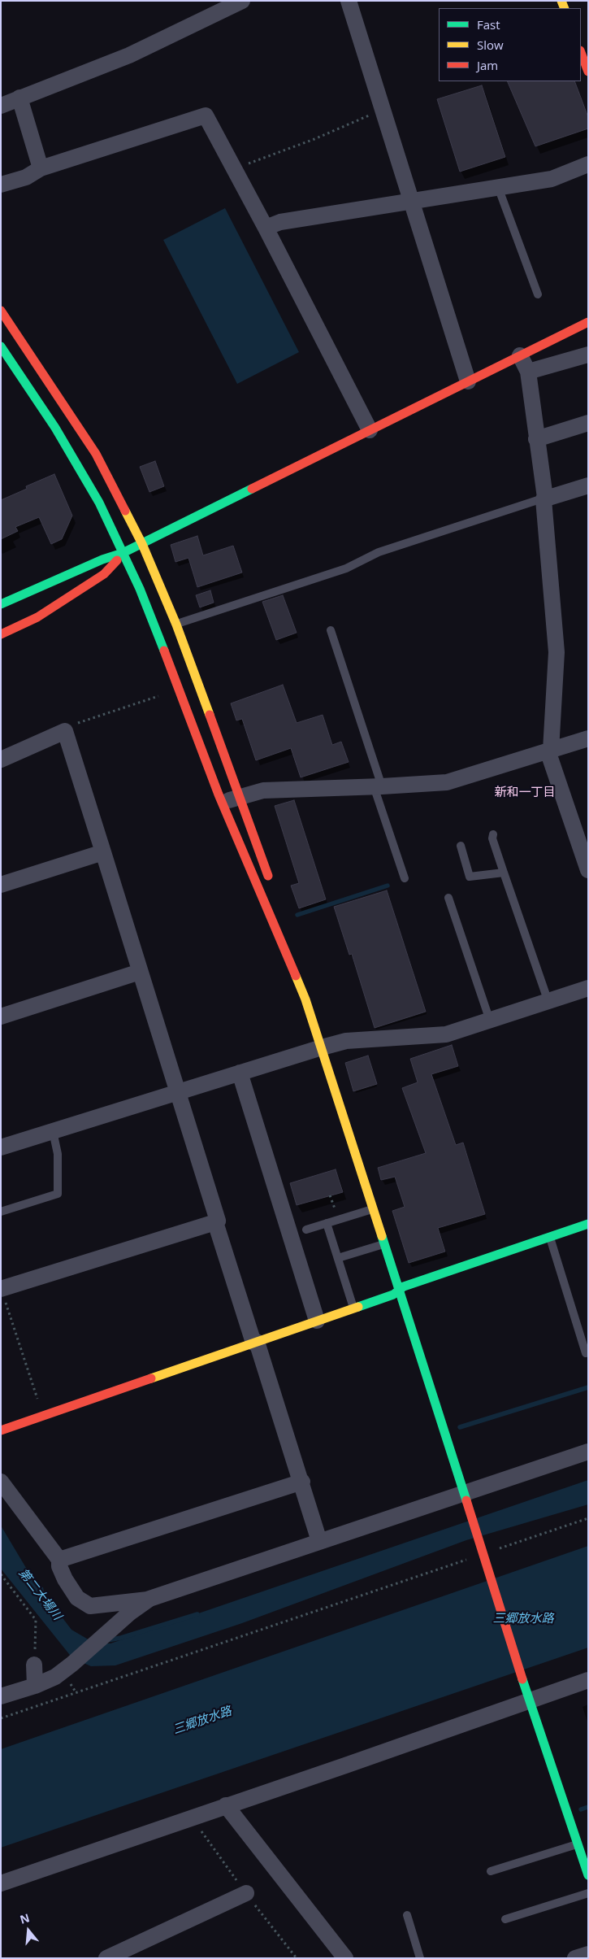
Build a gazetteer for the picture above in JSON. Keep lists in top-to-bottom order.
{
  "districts": ["新和一丁目"],
  "water": ["第二大場川", "三郷放水路"],
  "legend": ["Fast", "Slow", "Jam"],
  "north": "top"
}
